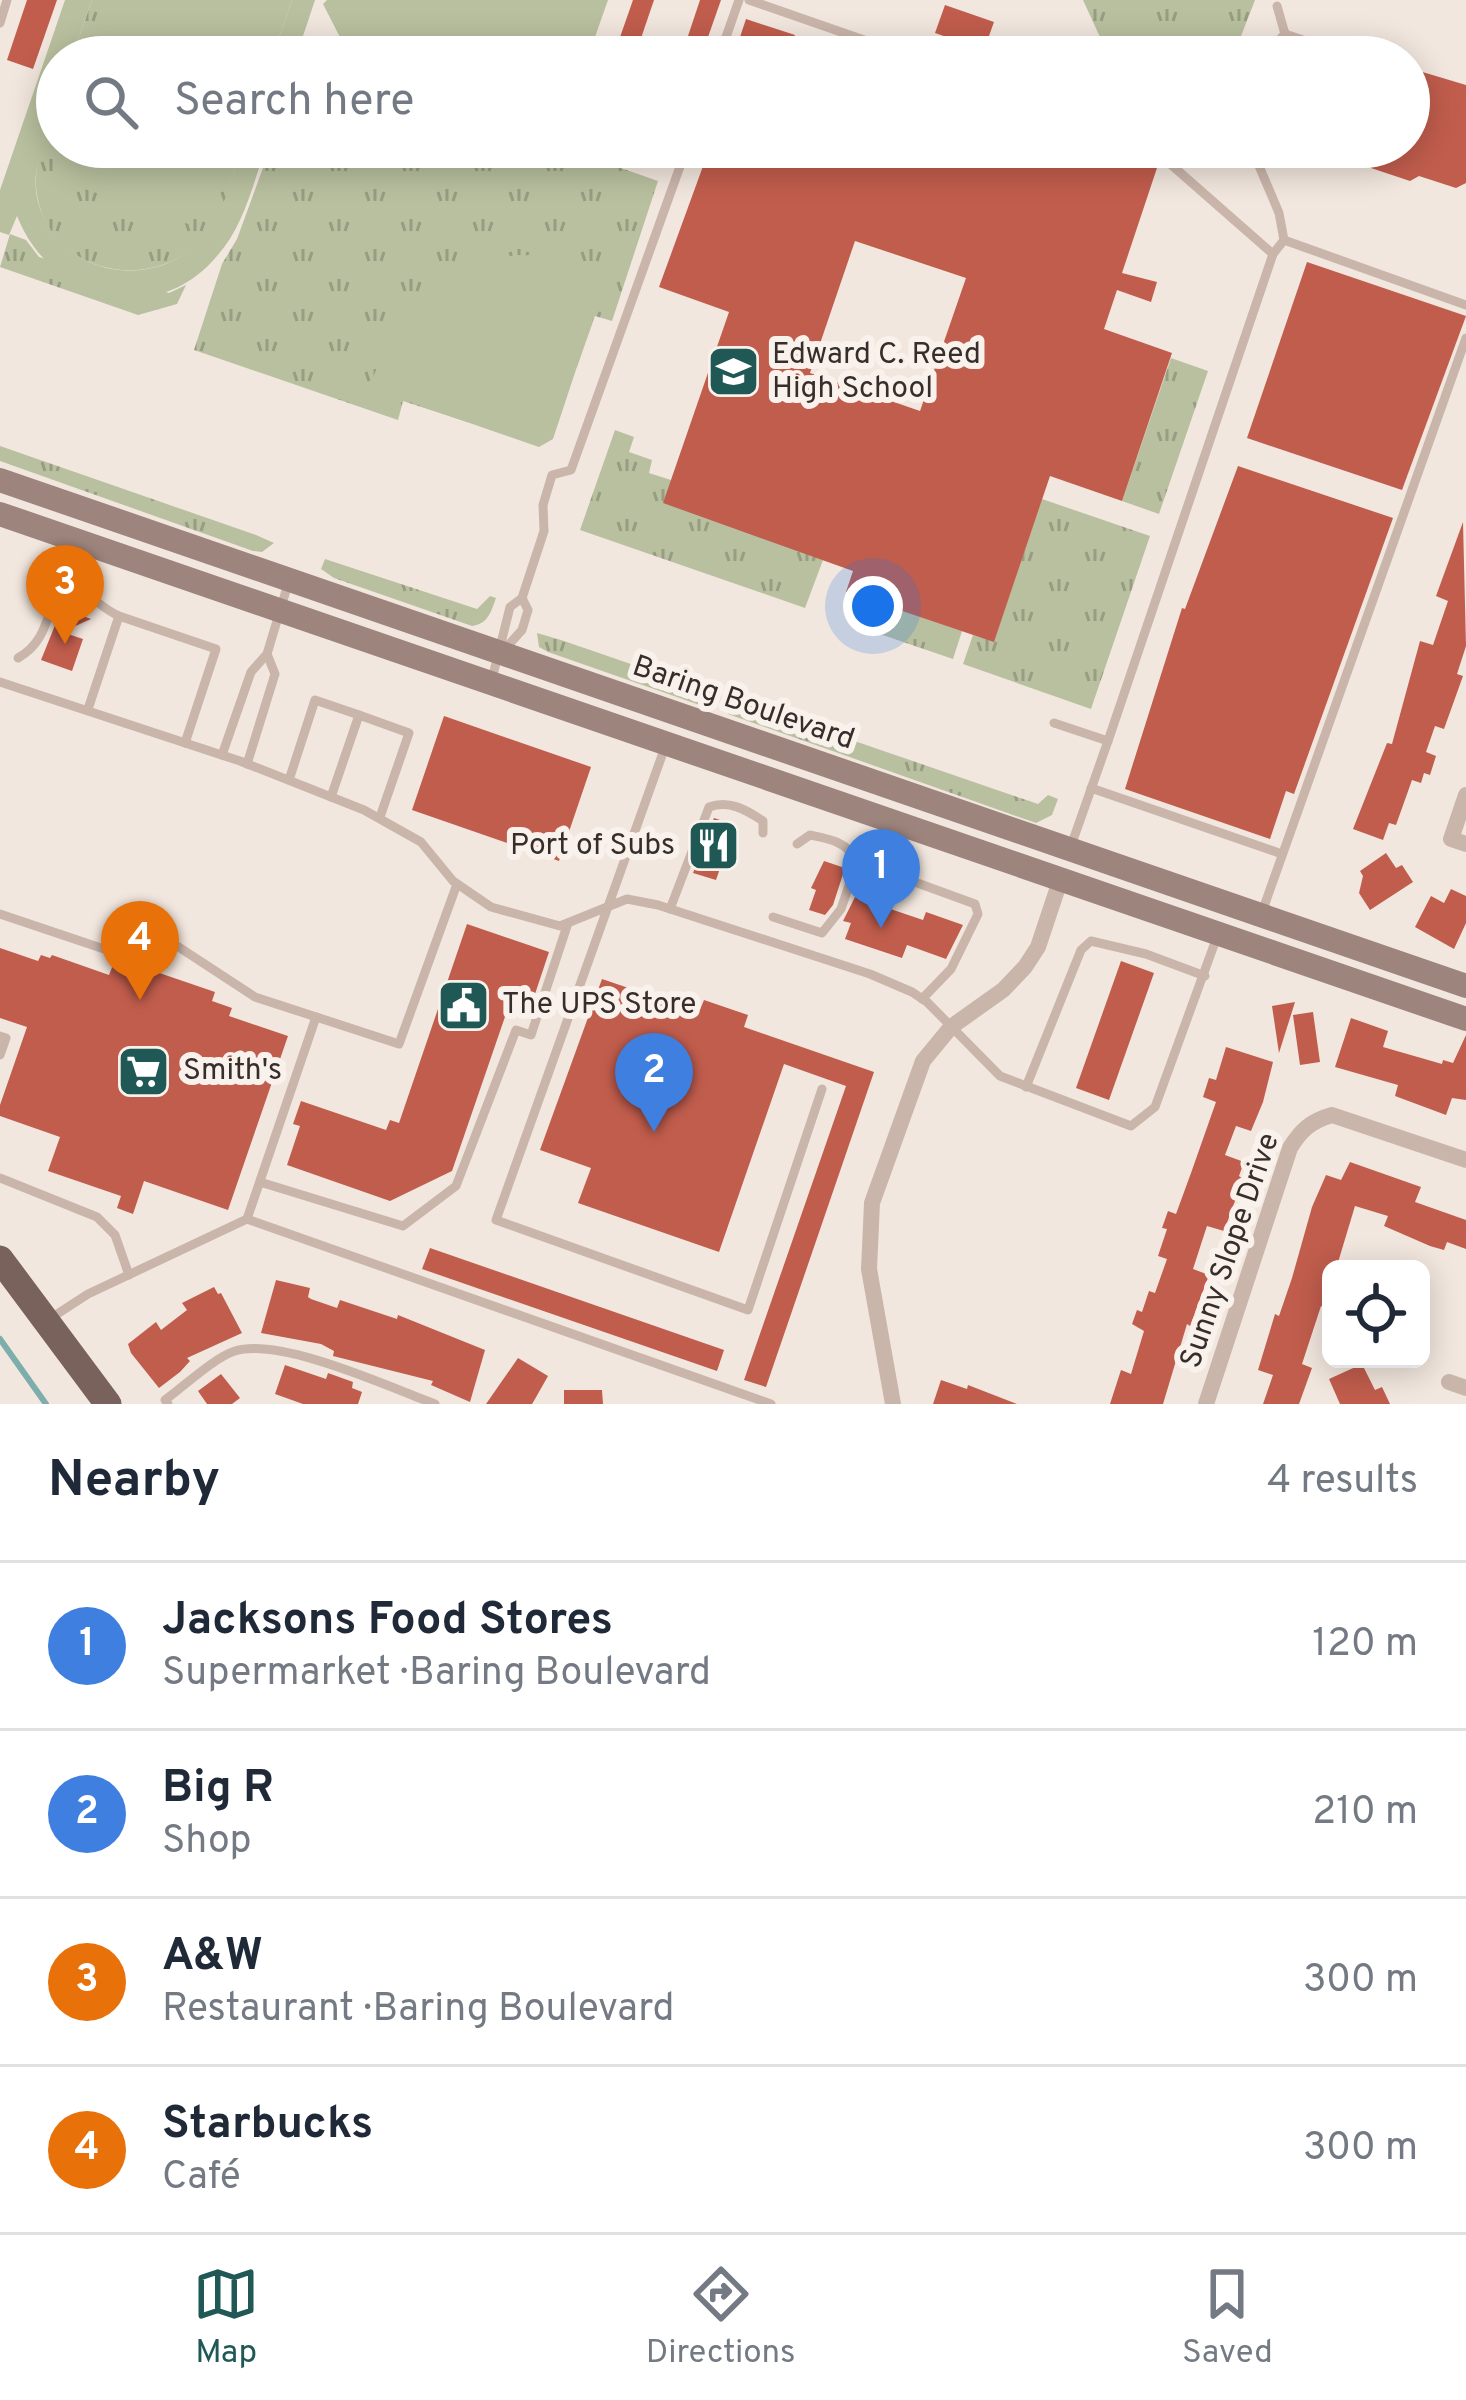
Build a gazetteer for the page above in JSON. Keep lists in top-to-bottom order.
{
  "streets": {
    "main road": ["Baring Boulevard"],
    "street": ["Sunny Slope Drive"]
  },
  "places": {
    "school or university": ["Edward C. Reed High School"],
    "restaurant": ["Port of Subs"],
    "public building": ["The UPS Store"],
    "supermarket": ["Smith's"]
  },
  "page": {
    "search": "Search here",
    "pins": [
      "3",
      "1",
      "4",
      "2"
    ],
    "heading": ["Nearby", "4 results"],
    "list": [
      {
        "mark": "1",
        "name": "Jacksons Food Stores",
        "note": "Supermarket · Baring Boulevard",
        "value": "120 m"
      },
      {
        "mark": "2",
        "name": "Big R",
        "note": "Shop",
        "value": "210 m"
      },
      {
        "mark": "3",
        "name": "A&W",
        "note": "Restaurant · Baring Boulevard",
        "value": "300 m"
      },
      {
        "mark": "4",
        "name": "Starbucks",
        "note": "Café",
        "value": "300 m"
      }
    ],
    "nav": ["Map", "Directions", "Saved"]
  }
}
